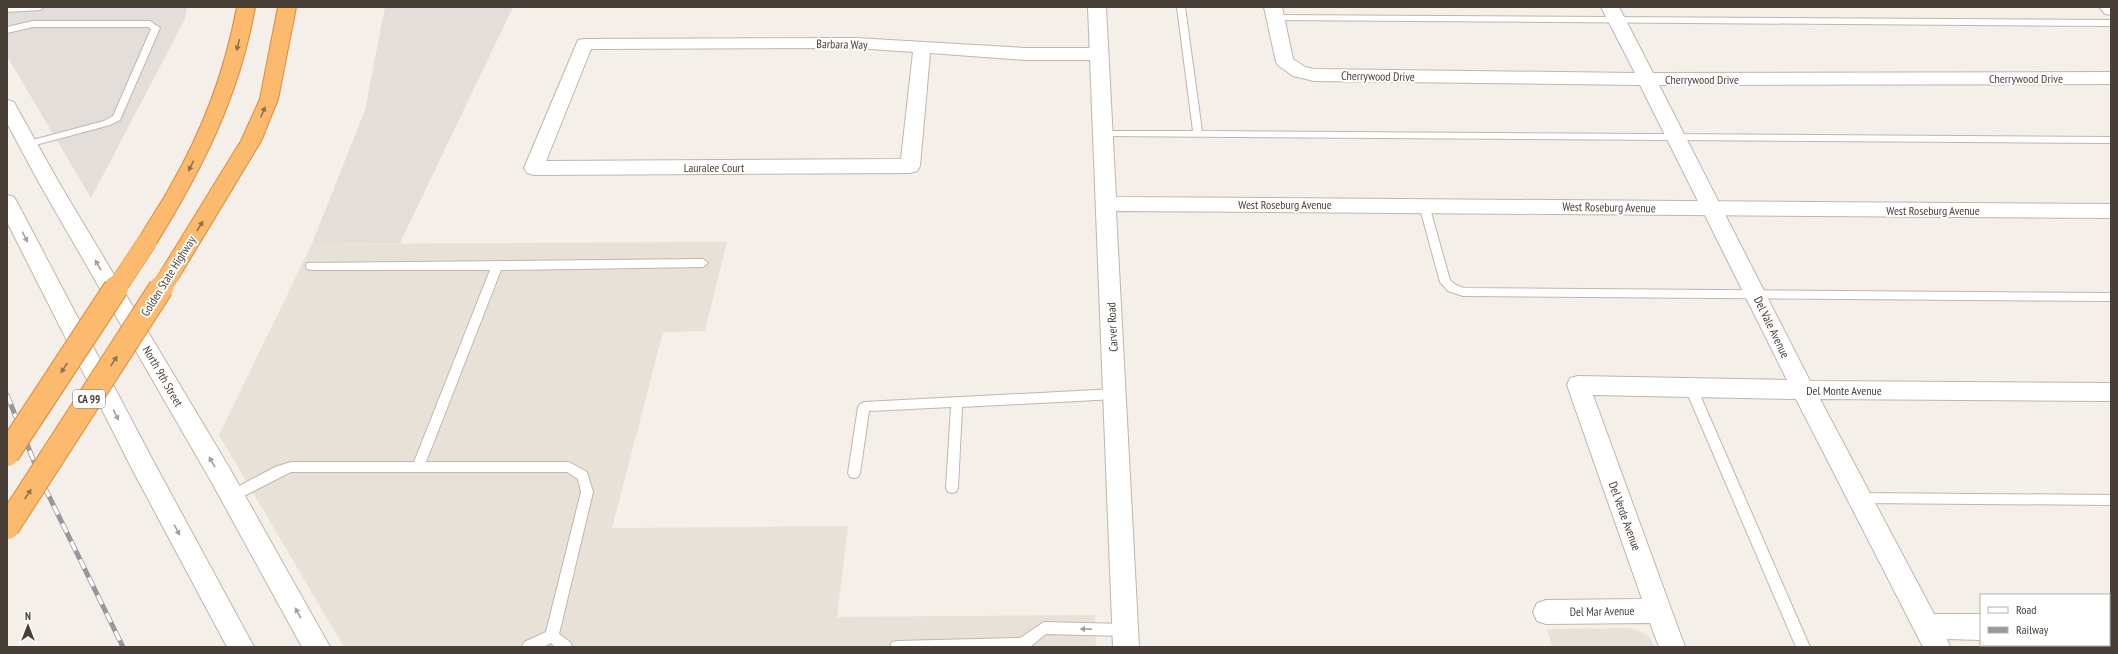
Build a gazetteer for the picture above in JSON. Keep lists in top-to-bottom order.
{
  "streets": {
    "highway": ["Golden State Highway", "CA 99"],
    "street": [
      "Barbara Way",
      "Cherrywood Drive",
      "Lauralee Court",
      "West Roseburg Avenue",
      "Carver Road",
      "Del Vale Avenue",
      "North 9th Street",
      "Del Monte Avenue",
      "Del Verde Avenue",
      "Del Mar Avenue"
    ]
  },
  "crossings": [
    ["Barbara Way", "Lauralee Court"],
    ["Barbara Way", "Carver Road"],
    ["Cherrywood Drive", "Del Vale Avenue"],
    ["West Roseburg Avenue", "Carver Road"],
    ["West Roseburg Avenue", "Del Vale Avenue"],
    ["Del Vale Avenue", "Del Monte Avenue"],
    ["Del Monte Avenue", "Del Verde Avenue"],
    ["Del Verde Avenue", "Del Mar Avenue"]
  ],
  "legend": ["Road", "Railway"],
  "north": "top"
}
